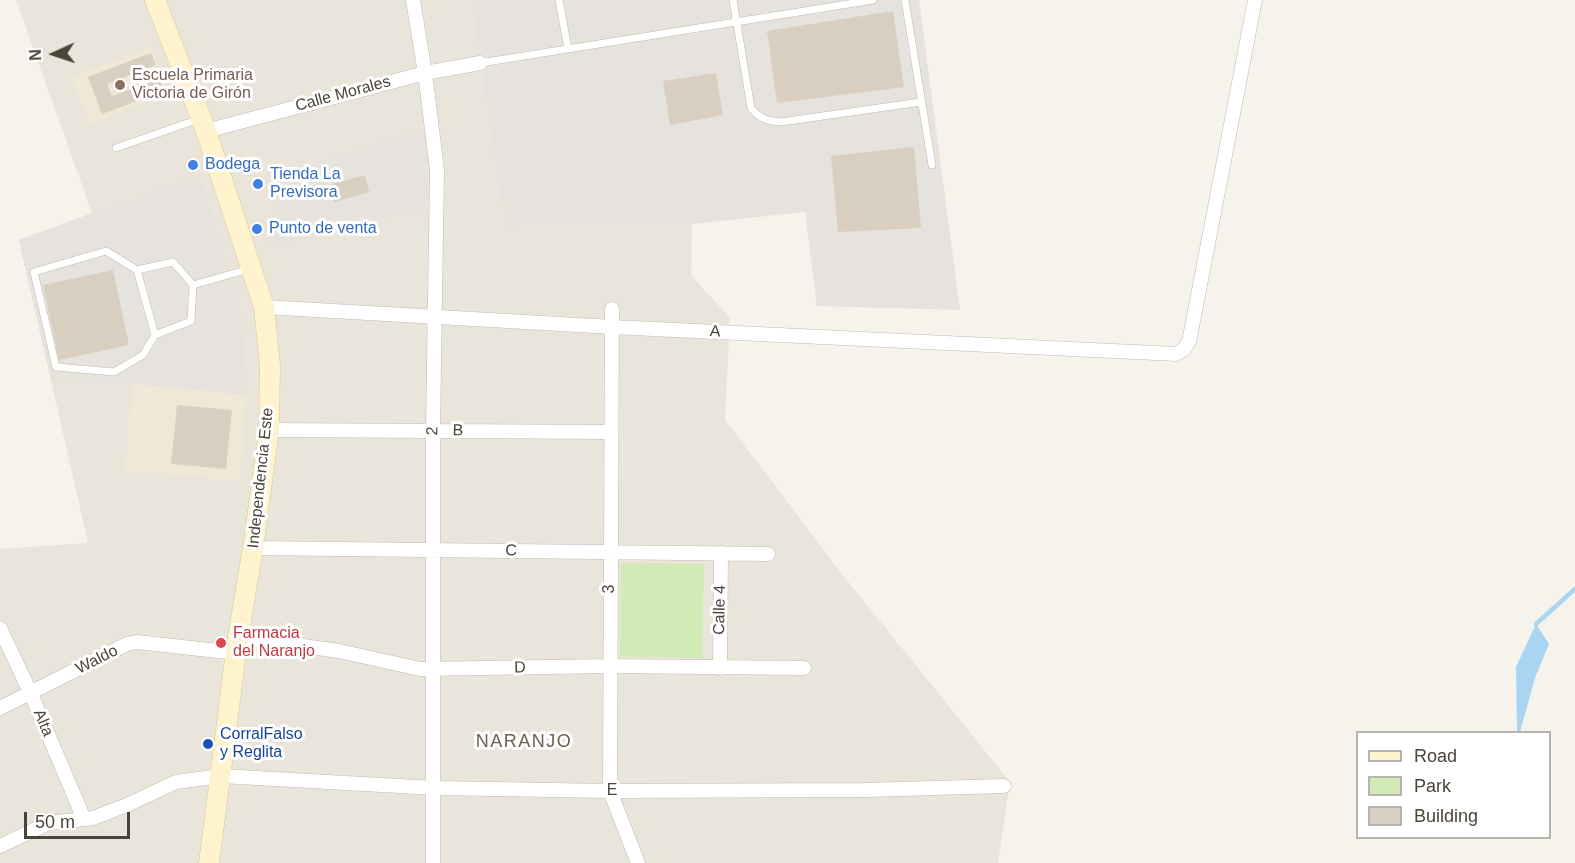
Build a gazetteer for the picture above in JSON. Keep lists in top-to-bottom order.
{
  "streets": {
    "main road": ["Independencia Este"],
    "street": [
      "Calle Morales",
      "A",
      "2",
      "B",
      "C",
      "3",
      "Calle 4",
      "Waldo",
      "D",
      "Alta",
      "E"
    ]
  },
  "crossings": [
    ["Calle Morales", "2"],
    ["Calle Morales", "Independencia Este"],
    ["A", "2"],
    ["A", "Independencia Este"],
    ["A", "3"],
    ["2", "B"],
    ["2", "C"],
    ["2", "D"],
    ["2", "E"],
    ["B", "Independencia Este"],
    ["B", "3"],
    ["Independencia Este", "C"],
    ["Independencia Este", "Waldo"],
    ["Independencia Este", "D"],
    ["Independencia Este", "E"],
    ["C", "3"],
    ["C", "Calle 4"],
    ["3", "D"],
    ["3", "E"],
    ["Calle 4", "D"],
    ["Waldo", "D"],
    ["Waldo", "Alta"],
    ["Alta", "E"]
  ],
  "districts": ["NARANJO"],
  "places": [
    "Escuela Primaria Victoria de Girón",
    "Bodega",
    "Tienda La Previsora",
    "Punto de venta",
    "Farmacia del Naranjo",
    "CorralFalso y Reglita"
  ],
  "legend": ["Road", "Park", "Building"],
  "scale_bar": "50 m",
  "north": "left"
}
